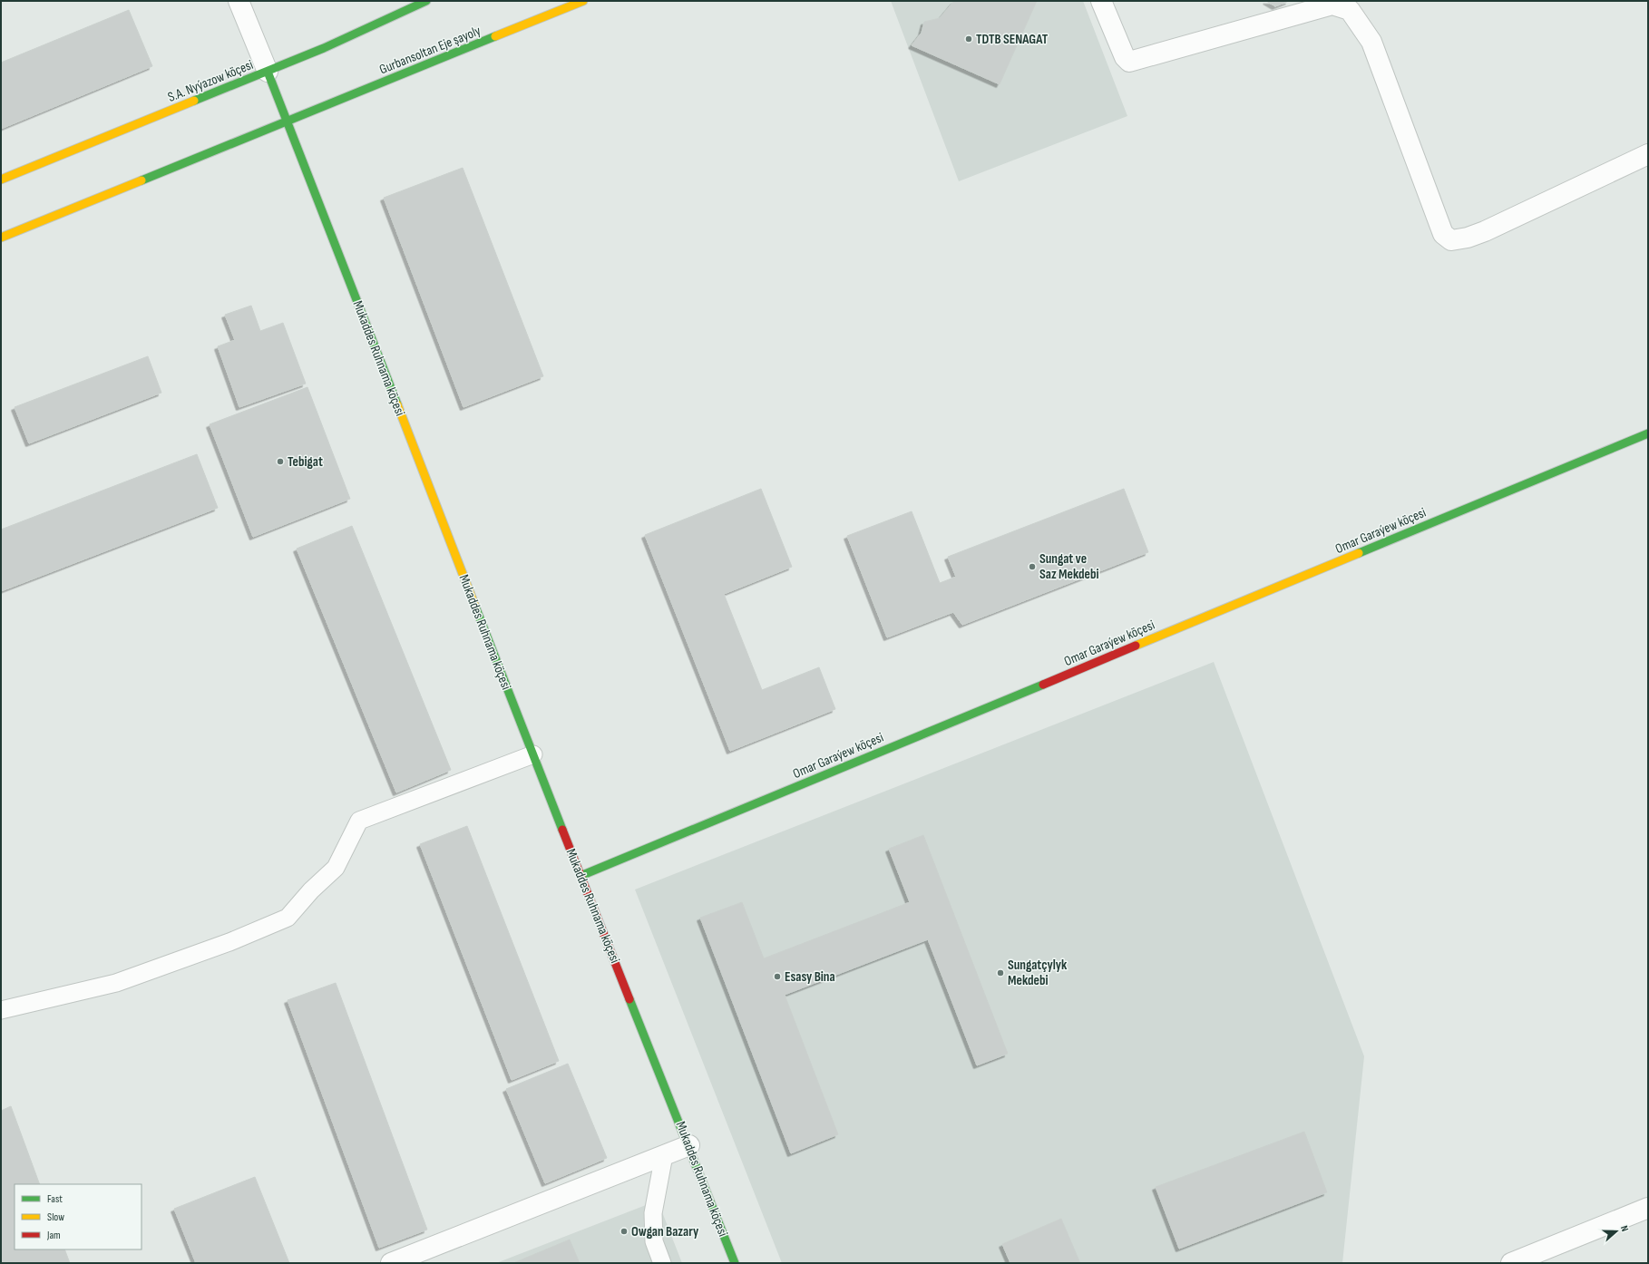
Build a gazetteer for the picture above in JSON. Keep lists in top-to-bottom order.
{
  "streets": {
    "street": [
      "Gurbansoltan Eje şayoly",
      "S.A. Nyýazow köçesi",
      "Mukaddes Ruhnama köçesi",
      "Omar Garaýew köçesi"
    ]
  },
  "crossings": [
    ["Gurbansoltan Eje şayoly", "Mukaddes Ruhnama köçesi"],
    ["S.A. Nyýazow köçesi", "Mukaddes Ruhnama köçesi"],
    ["Mukaddes Ruhnama köçesi", "Omar Garaýew köçesi"]
  ],
  "places": [
    "TDTB SENAGAT",
    "Tebigat",
    "Sungat ve Saz Mekdebi",
    "Sungatçylyk Mekdebi",
    "Esasy Bina",
    "Owgan Bazary"
  ],
  "legend": ["Fast", "Slow", "Jam"],
  "north": "right"
}
